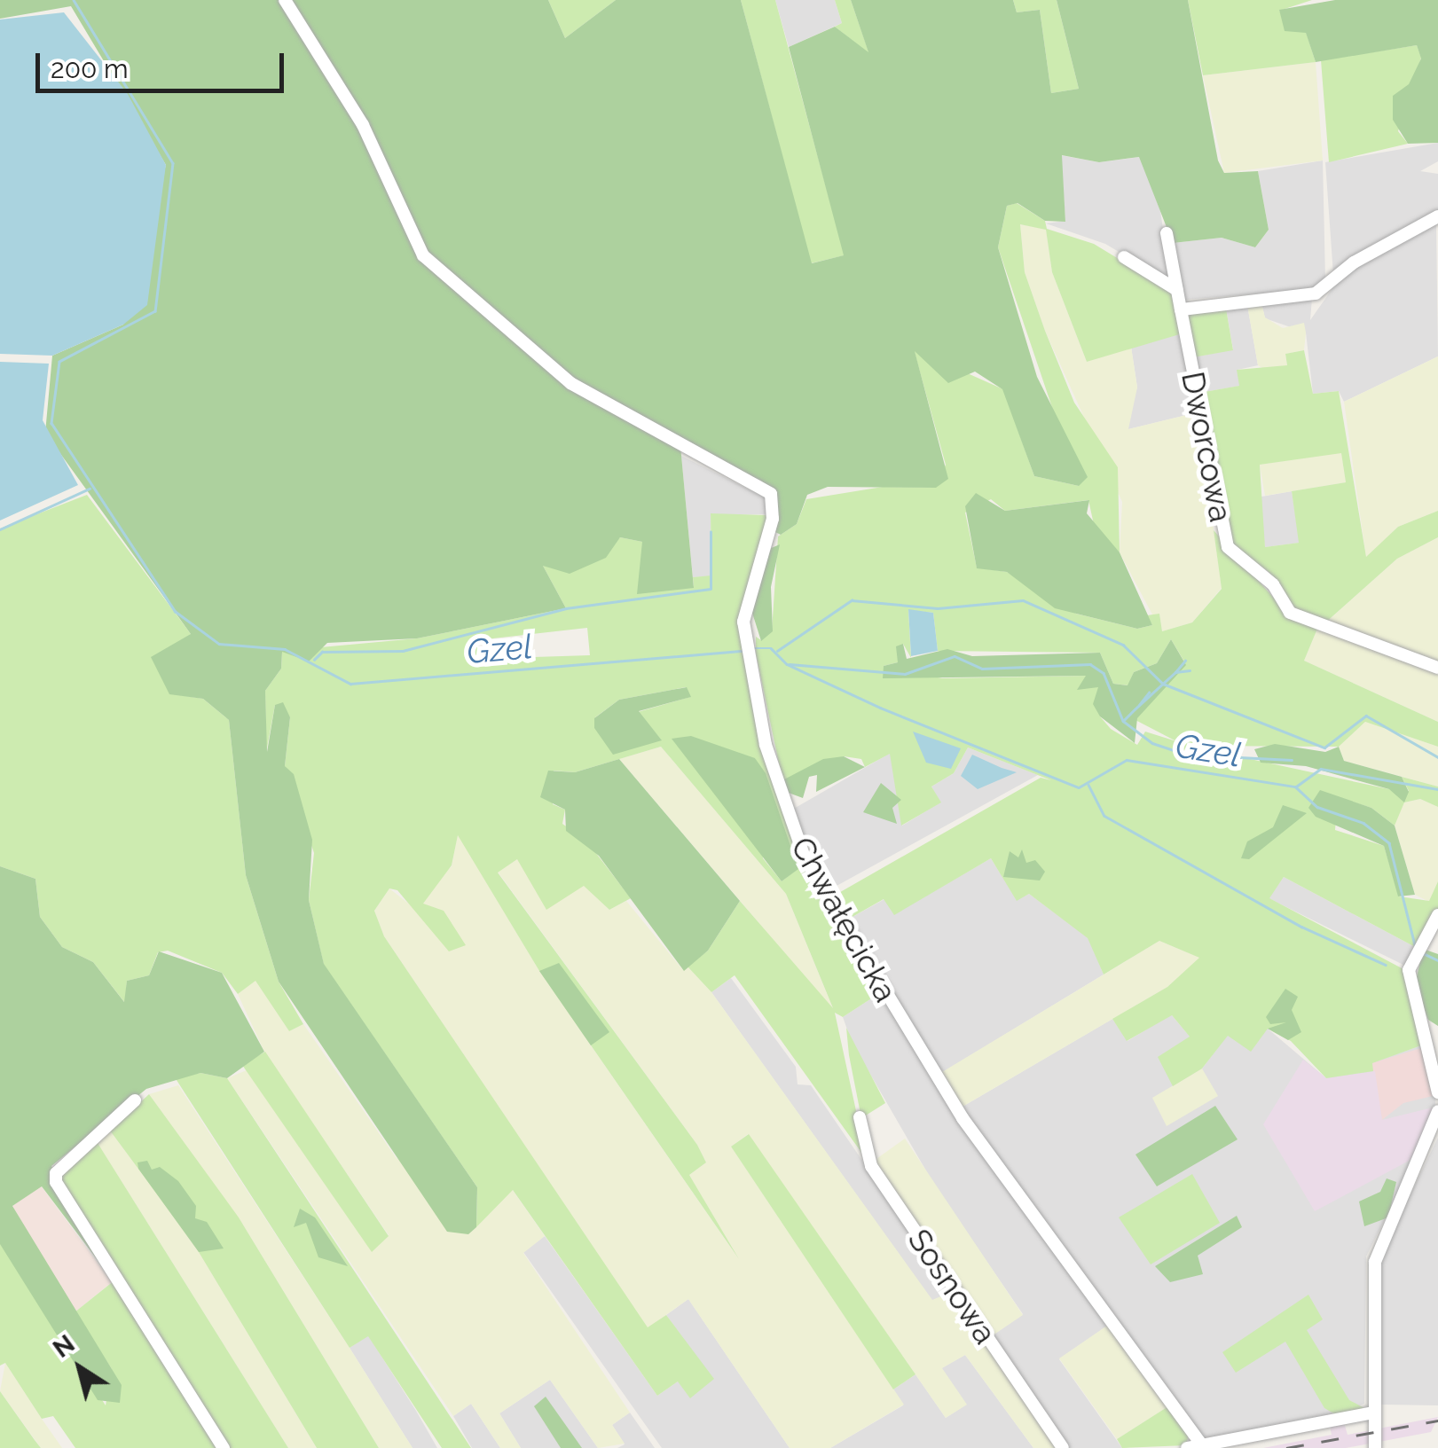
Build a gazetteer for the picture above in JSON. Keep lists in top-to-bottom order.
{
  "streets": {
    "street": ["Dworcowa", "Chwałęcicka", "Sosnowa"]
  },
  "water": ["Gzel"],
  "scale_bar": "200 m",
  "north": "top left"
}
